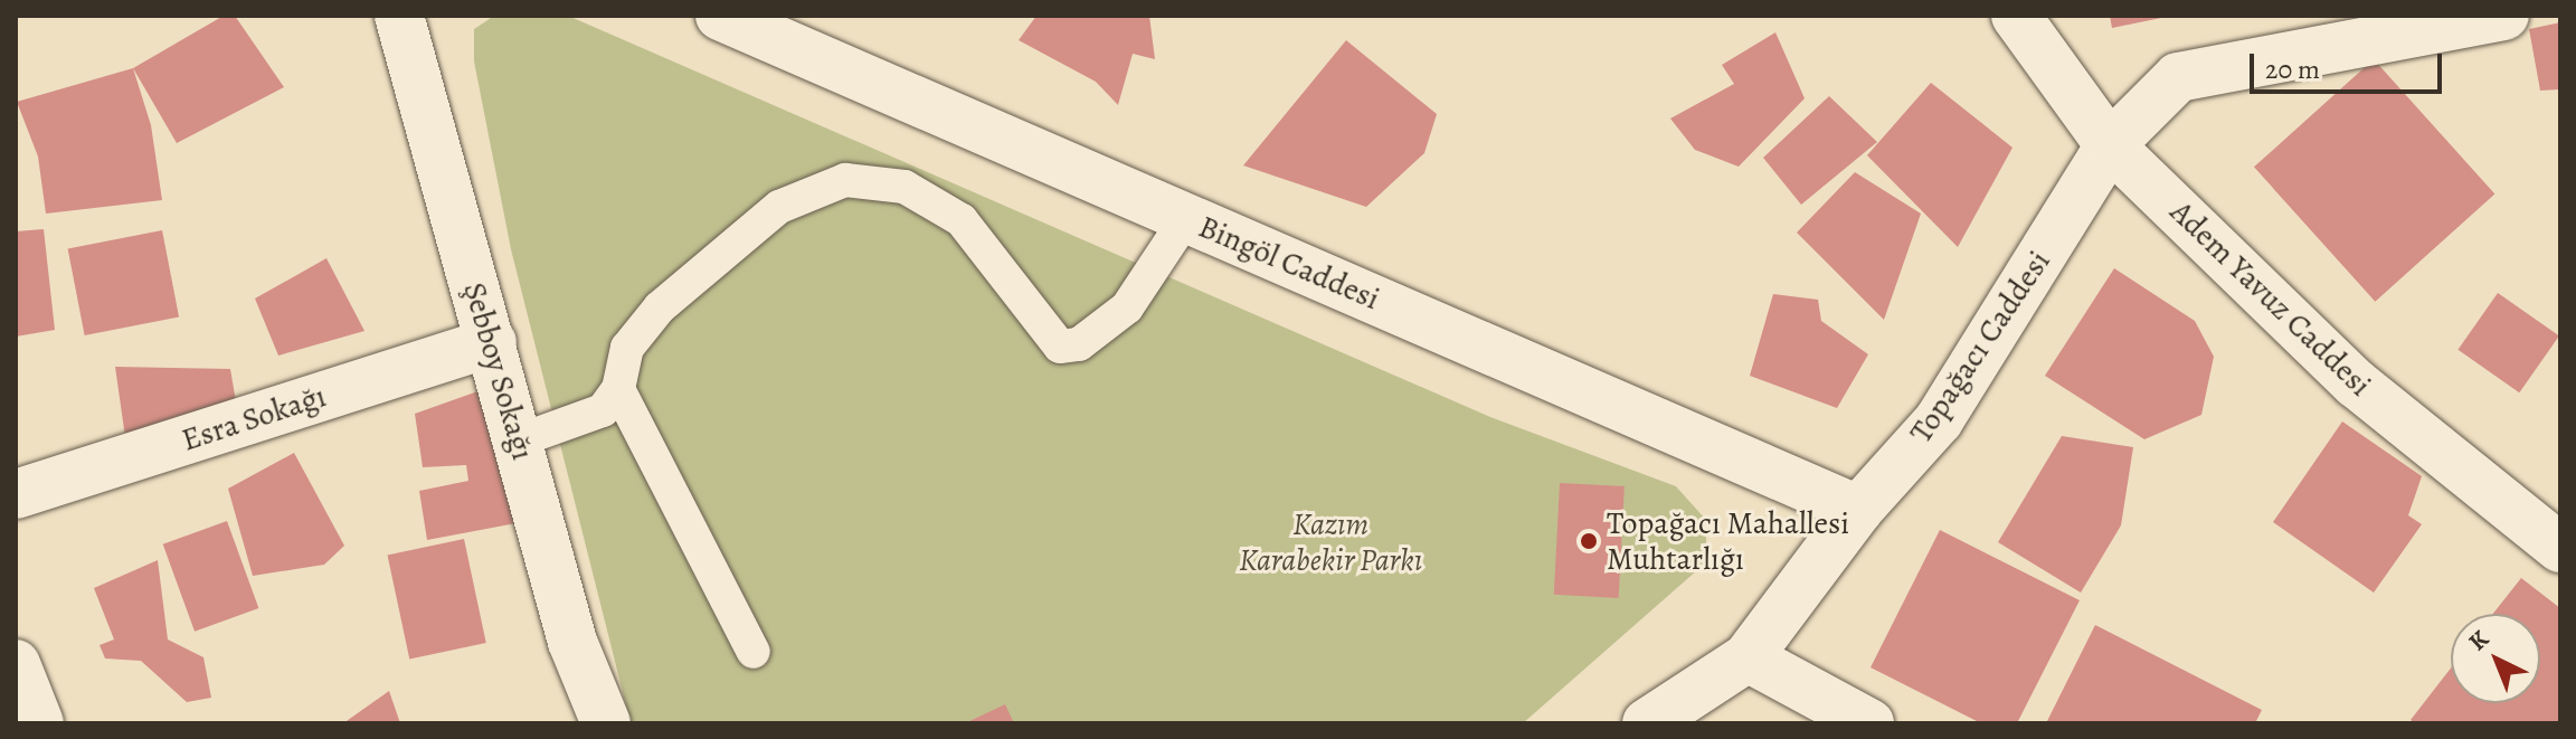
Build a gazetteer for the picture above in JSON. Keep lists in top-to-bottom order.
{
  "streets": {
    "street": [
      "Bingöl Caddesi",
      "Adem Yavuz Caddesi",
      "Topağacı Caddesi",
      "Şebboy Sokağı",
      "Esra Sokağı"
    ]
  },
  "crossings": [
    ["Bingöl Caddesi", "Topağacı Caddesi"],
    ["Adem Yavuz Caddesi", "Topağacı Caddesi"],
    ["Şebboy Sokağı", "Esra Sokağı"]
  ],
  "parks": ["Kazım Karabekir Parkı"],
  "places": ["Topağacı Mahallesi Muhtarlığı"],
  "scale_bar": "20 m",
  "north": "top left"
}
